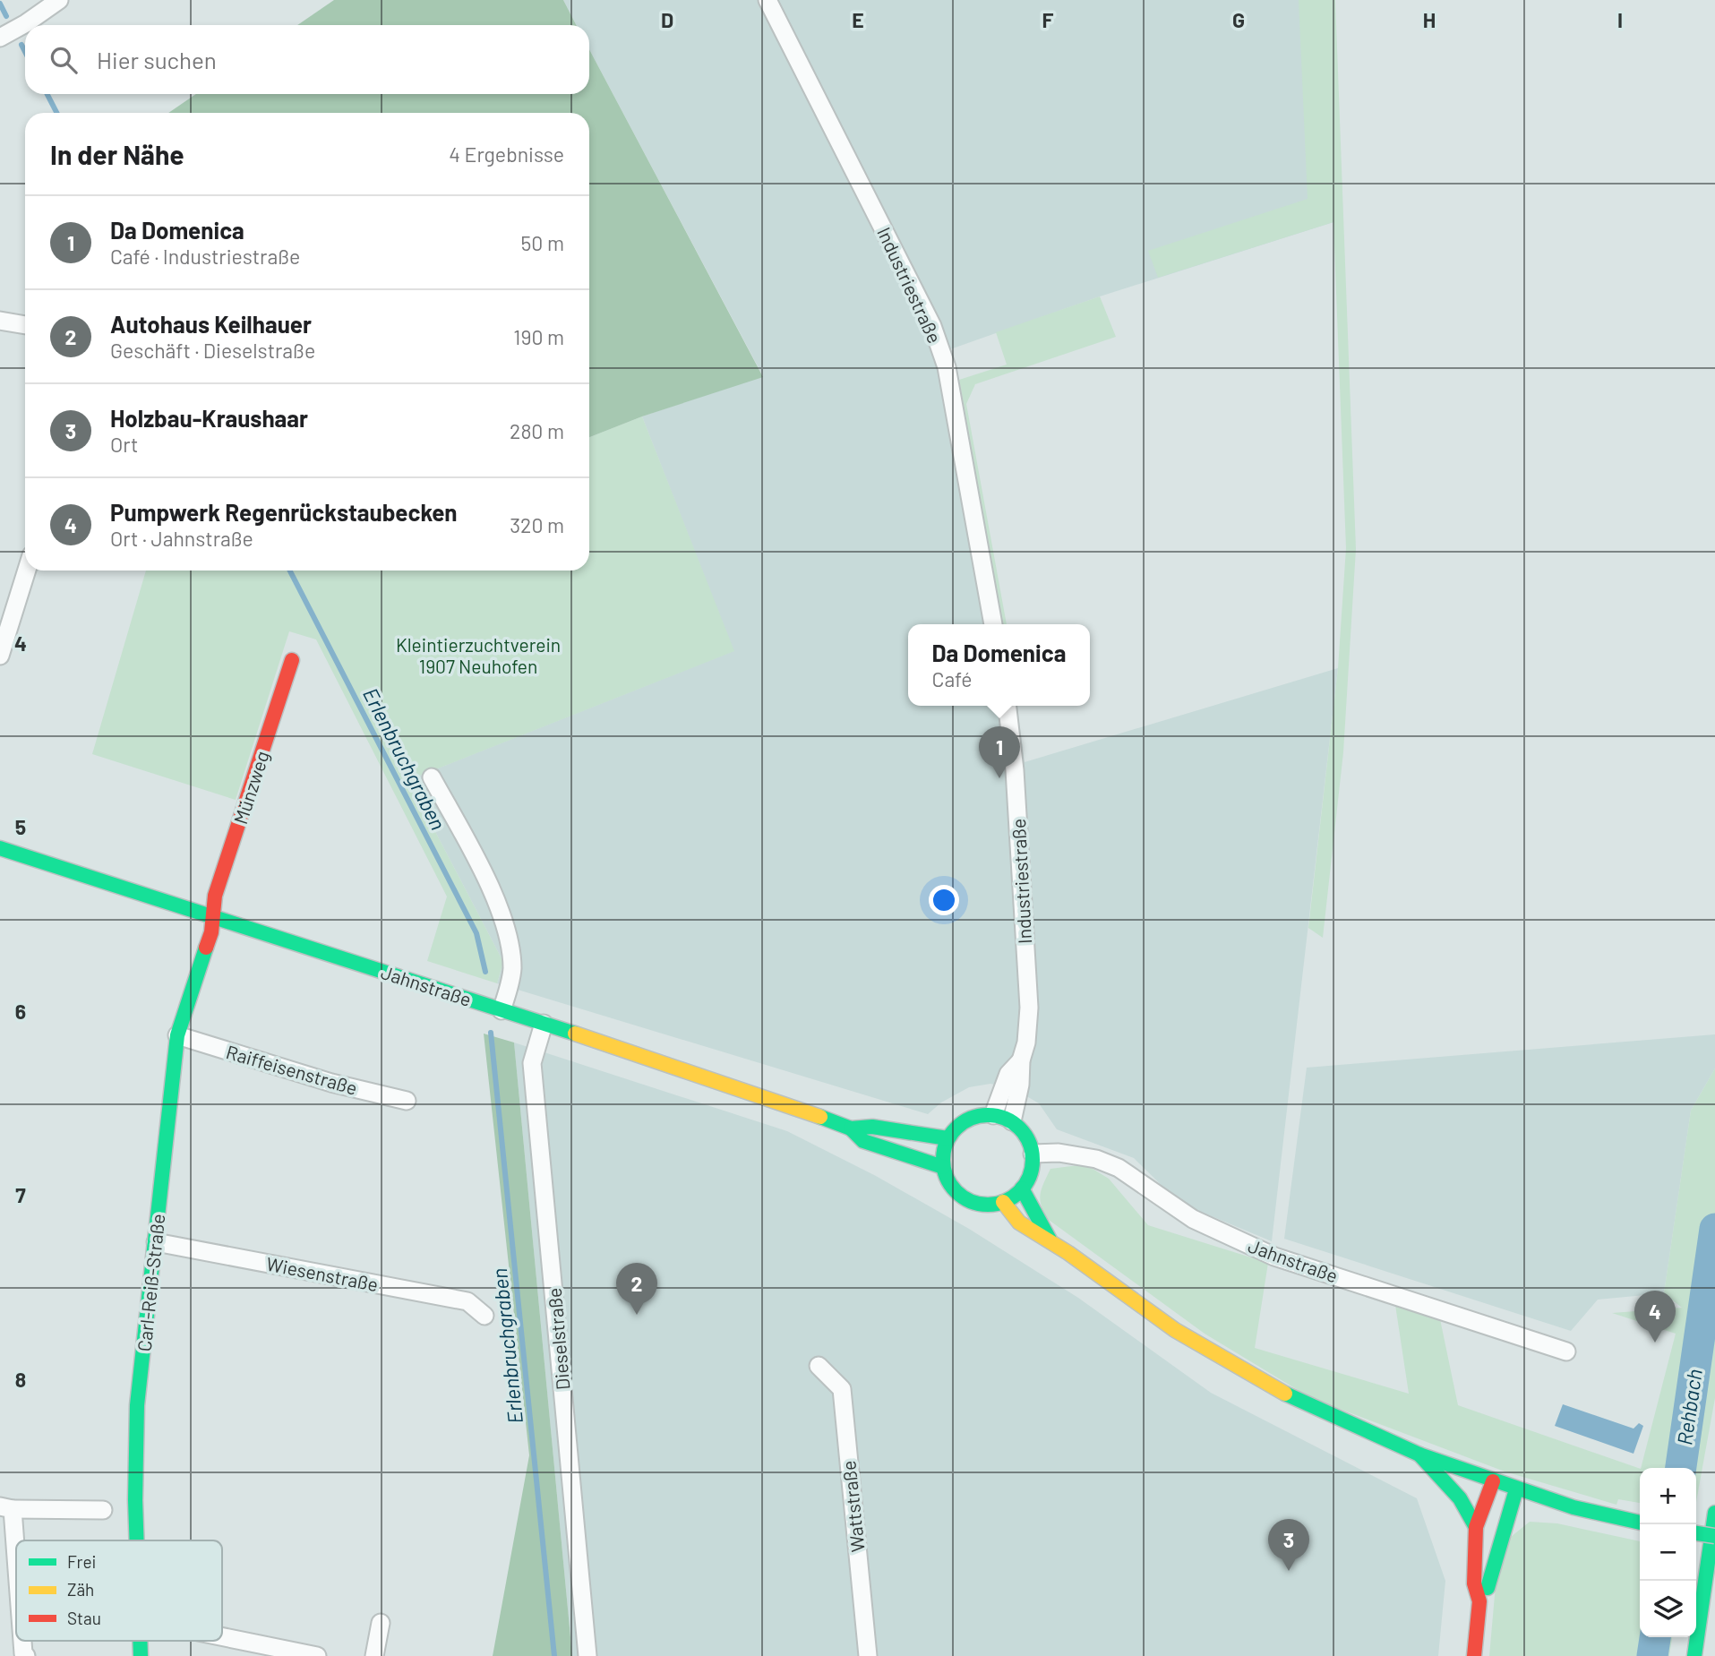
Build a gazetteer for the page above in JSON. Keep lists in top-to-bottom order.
{
  "streets": {
    "main road": ["Münzweg", "Jahnstraße", "Carl-Reiß-Straße"],
    "street": [
      "Industriestraße",
      "Raiffeisenstraße",
      "Wiesenstraße",
      "Dieselstraße",
      "Wattstraße"
    ]
  },
  "crossings": [
    ["Industriestraße", "Jahnstraße"],
    ["Münzweg", "Jahnstraße"],
    ["Münzweg", "Carl-Reiß-Straße"],
    ["Jahnstraße", "Carl-Reiß-Straße"],
    ["Jahnstraße", "Dieselstraße"],
    ["Raiffeisenstraße", "Carl-Reiß-Straße"],
    ["Wiesenstraße", "Carl-Reiß-Straße"]
  ],
  "water": ["Erlenbruchgraben", "Rehbach"],
  "parks": ["Kleintierzuchtverein 1907 Neuhofen"],
  "legend": ["Frei", "Zäh", "Stau"],
  "page": {
    "search": "Hier suchen",
    "heading": ["In der Nähe", "4 Ergebnisse"],
    "list": [
      {
        "mark": "1",
        "name": "Da Domenica",
        "note": "Café · Industriestraße",
        "value": "50 m"
      },
      {
        "mark": "2",
        "name": "Autohaus Keilhauer",
        "note": "Geschäft · Dieselstraße",
        "value": "190 m"
      },
      {
        "mark": "3",
        "name": "Holzbau-Kraushaar",
        "note": "Ort",
        "value": "280 m"
      },
      {
        "mark": "4",
        "name": "Pumpwerk Regenrückstaubecken",
        "note": "Ort · Jahnstraße",
        "value": "320 m"
      }
    ],
    "popup": ["Da Domenica", "Café"],
    "pins": [
      "1",
      "2",
      "4",
      "3"
    ],
    "map_buttons": ["+", "−"]
  },
  "grid": {
    "columns": [
      "D",
      "E",
      "F",
      "G",
      "H",
      "I"
    ],
    "rows": [
      "4",
      "5",
      "6",
      "7",
      "8"
    ]
  }
}
